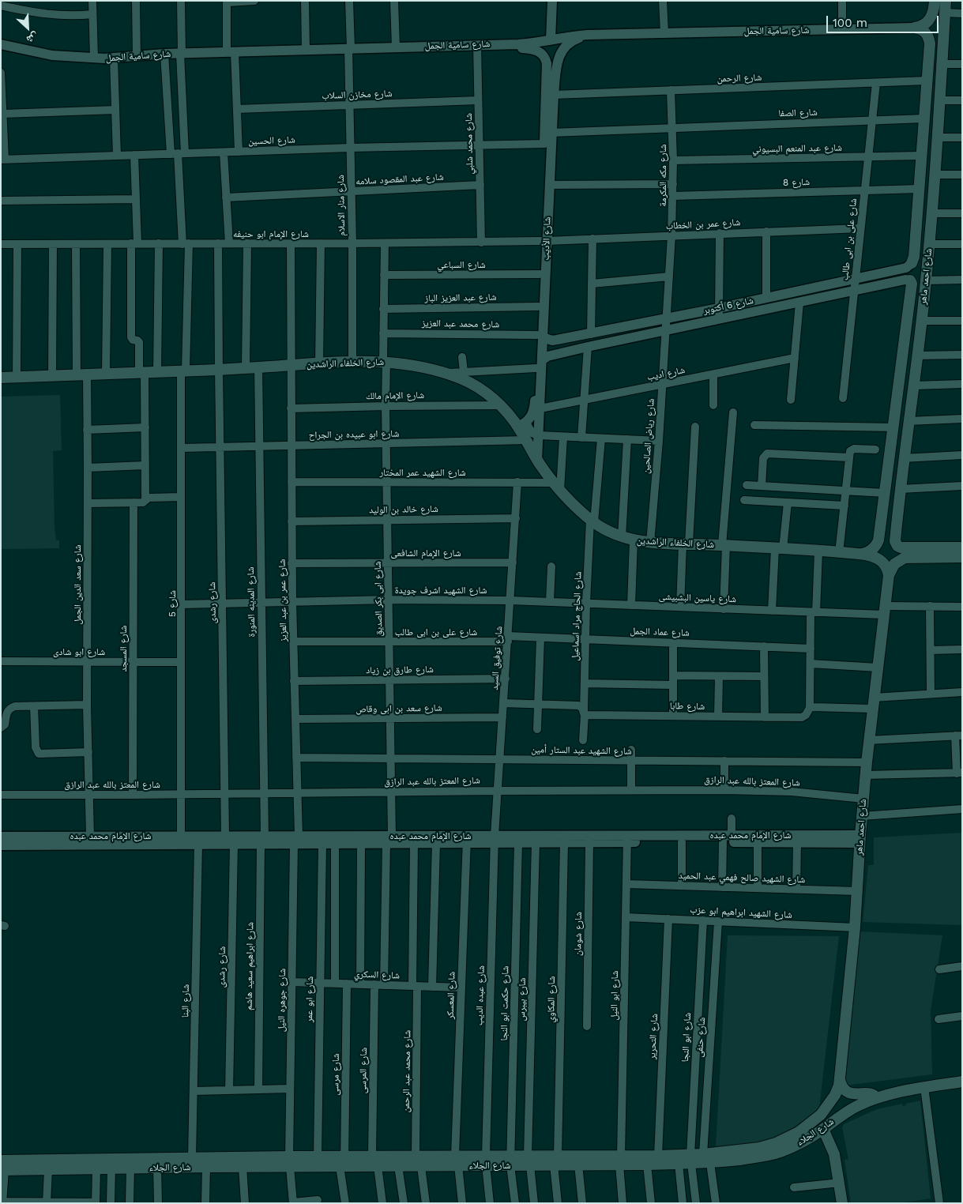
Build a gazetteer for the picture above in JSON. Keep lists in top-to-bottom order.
{
  "streets": {
    "main road": ["شارع احمد ماهر", "شارع الخلفاء الراشدين", "شارع الجلاء"],
    "street": [
      "شارع سامية الجمل",
      "شارع الرحمن",
      "شارع مخازن السلاب",
      "شارع الصفا",
      "شارع الحسين",
      "شارع محمد شلبي",
      "شارع عبد المنعم البسيوني",
      "شارع مكه المكرمة",
      "شارع عبد المقصود سلامه",
      "شارع 8",
      "شارع منار الاسلام",
      "شارع عمر بن الخطاب",
      "شارع الإمام ابو حنيفه",
      "شارع الأديب",
      "شارع على بن ابى طالب",
      "شارع السباعي",
      "شارع عبد العزيز الباز",
      "شارع 6 أكتوبر",
      "شارع محمد عبد العزيز",
      "شارع اديب",
      "شارع الإمام مالك",
      "شارع ابو عبيده بن الجراح",
      "شارع رياض الصالحين",
      "شارع الشهيد عمر المختار",
      "شارع خالد بن الوليد",
      "شارع الإمام الشافعى",
      "شارع سعد الدين الجمل",
      "شارع الشهيد اشرف جويدة",
      "شارع ياسين البشبيشى",
      "شارع ابى بكر الصديق",
      "شارع عمر بن عبد العزيز",
      "شارع المدينه المنورة",
      "شارع رشدى",
      "شارع 5",
      "شارع الحاج مراد اسماعيل",
      "شارع عماد الجمل",
      "شارع المسجد",
      "شارع ابو شادى",
      "شارع توفيق السيد",
      "شارع طارق بن زياد",
      "شارع طابا",
      "شارع سعد بن ابى وقاص",
      "شارع الشهيد عبد الستار أمين",
      "شارع المعتز بالله عبد الرازق",
      "شارع الإمام محمد عبده",
      "شارع الشهيد صالح فهمي عبد الحميد",
      "شارع الشهيد ابراهيم ابو عزب",
      "شارع شومان",
      "شارع ابراهيم سعيد هاشم",
      "شارع السكري",
      "شارع المعسكر",
      "شارع عبده الديب",
      "شارع ابو النيل",
      "شارع ابو عمر",
      "شارع بيبرس",
      "شارع المكاوي",
      "شارع جوهره النيل",
      "شارع البنا",
      "شارع حكمت ابو النجا",
      "شارع التحرير",
      "شارع ابو النجا",
      "شارع حنفى",
      "شارع المرسى",
      "شارع محمد عبد الرحمن",
      "شارع مرسى"
    ]
  },
  "crossings": [
    ["شارع سامية الجمل", "شارع محمد شلبي"],
    ["شارع سامية الجمل", "شارع منار الاسلام"],
    ["شارع سامية الجمل", "شارع الأديب"],
    ["شارع الرحمن", "شارع مكه المكرمة"],
    ["شارع الرحمن", "شارع الأديب"],
    ["شارع الرحمن", "شارع على بن ابى طالب"],
    ["شارع الرحمن", "شارع احمد ماهر"],
    ["شارع مخازن السلاب", "شارع محمد شلبي"],
    ["شارع مخازن السلاب", "شارع منار الاسلام"],
    ["شارع الصفا", "شارع مكه المكرمة"],
    ["شارع الصفا", "شارع الأديب"],
    ["شارع الصفا", "شارع على بن ابى طالب"],
    ["شارع الصفا", "شارع احمد ماهر"],
    ["شارع الحسين", "شارع محمد شلبي"],
    ["شارع الحسين", "شارع منار الاسلام"],
    ["شارع الحسين", "شارع الأديب"],
    ["شارع الحسين", "شارع 5"],
    ["شارع محمد شلبي", "شارع عبد المقصود سلامه"],
    ["شارع محمد شلبي", "شارع الإمام ابو حنيفه"],
    ["شارع عبد المنعم البسيوني", "شارع مكه المكرمة"],
    ["شارع عبد المنعم البسيوني", "شارع على بن ابى طالب"],
    ["شارع عبد المنعم البسيوني", "شارع احمد ماهر"],
    ["شارع مكه المكرمة", "شارع 8"],
    ["شارع مكه المكرمة", "شارع عمر بن الخطاب"],
    ["شارع مكه المكرمة", "شارع 6 أكتوبر"],
    ["شارع مكه المكرمة", "شارع رياض الصالحين"],
    ["شارع عبد المقصود سلامه", "شارع منار الاسلام"],
    ["شارع 8", "شارع على بن ابى طالب"],
    ["شارع 8", "شارع احمد ماهر"],
    ["شارع منار الاسلام", "شارع الإمام ابو حنيفه"],
    ["شارع منار الاسلام", "شارع الخلفاء الراشدين"],
    ["شارع عمر بن الخطاب", "شارع الإمام ابو حنيفه"],
    ["شارع عمر بن الخطاب", "شارع الأديب"],
    ["شارع عمر بن الخطاب", "شارع على بن ابى طالب"],
    ["شارع الإمام ابو حنيفه", "شارع الأديب"],
    ["شارع الإمام ابو حنيفه", "شارع سعد الدين الجمل"],
    ["شارع الإمام ابو حنيفه", "شارع ابى بكر الصديق"],
    ["شارع الإمام ابو حنيفه", "شارع عمر بن عبد العزيز"],
    ["شارع الإمام ابو حنيفه", "شارع رشدى"],
    ["شارع الإمام ابو حنيفه", "شارع 5"],
    ["شارع الأديب", "شارع السباعي"],
    ["شارع الأديب", "شارع عبد العزيز الباز"],
    ["شارع الأديب", "شارع 6 أكتوبر"],
    ["شارع الأديب", "شارع محمد عبد العزيز"],
    ["شارع الأديب", "شارع الخلفاء الراشدين"],
    ["شارع الأديب", "شارع اديب"],
    ["شارع على بن ابى طالب", "شارع 6 أكتوبر"],
    ["شارع على بن ابى طالب", "شارع ابى بكر الصديق"],
    ["شارع على بن ابى طالب", "شارع عمر بن عبد العزيز"],
    ["شارع على بن ابى طالب", "شارع عماد الجمل"],
    ["شارع على بن ابى طالب", "شارع توفيق السيد"],
    ["شارع السباعي", "شارع ابى بكر الصديق"],
    ["شارع احمد ماهر", "شارع 6 أكتوبر"],
    ["شارع احمد ماهر", "شارع الخلفاء الراشدين"],
    ["شارع احمد ماهر", "شارع ياسين البشبيشى"],
    ["شارع احمد ماهر", "شارع الشهيد عبد الستار أمين"],
    ["شارع احمد ماهر", "شارع المعتز بالله عبد الرازق"],
    ["شارع احمد ماهر", "شارع الإمام محمد عبده"],
    ["شارع احمد ماهر", "شارع الشهيد صالح فهمي عبد الحميد"],
    ["شارع احمد ماهر", "شارع الشهيد ابراهيم ابو عزب"],
    ["شارع احمد ماهر", "شارع الجلاء"],
    ["شارع عبد العزيز الباز", "شارع ابى بكر الصديق"],
    ["شارع 6 أكتوبر", "شارع محمد عبد العزيز"],
    ["شارع 6 أكتوبر", "شارع رياض الصالحين"],
    ["شارع محمد عبد العزيز", "شارع ابى بكر الصديق"],
    ["شارع الخلفاء الراشدين", "شارع الإمام مالك"],
    ["شارع الخلفاء الراشدين", "شارع ابو عبيده بن الجراح"],
    ["شارع الخلفاء الراشدين", "شارع رياض الصالحين"],
    ["شارع الخلفاء الراشدين", "شارع الشهيد عمر المختار"],
    ["شارع الخلفاء الراشدين", "شارع سعد الدين الجمل"],
    ["شارع الخلفاء الراشدين", "شارع ابى بكر الصديق"],
    ["شارع الخلفاء الراشدين", "شارع عمر بن عبد العزيز"],
    ["شارع الخلفاء الراشدين", "شارع المدينه المنورة"],
    ["شارع الخلفاء الراشدين", "شارع رشدى"],
    ["شارع الخلفاء الراشدين", "شارع 5"],
    ["شارع الخلفاء الراشدين", "شارع الحاج مراد اسماعيل"],
    ["شارع اديب", "شارع رياض الصالحين"],
    ["شارع الإمام مالك", "شارع ابى بكر الصديق"],
    ["شارع الإمام مالك", "شارع عمر بن عبد العزيز"],
    ["شارع ابو عبيده بن الجراح", "شارع ابى بكر الصديق"],
    ["شارع ابو عبيده بن الجراح", "شارع عمر بن عبد العزيز"],
    ["شارع ابو عبيده بن الجراح", "شارع المدينه المنورة"],
    ["شارع ابو عبيده بن الجراح", "شارع رشدى"],
    ["شارع ابو عبيده بن الجراح", "شارع 5"],
    ["شارع الشهيد عمر المختار", "شارع ابى بكر الصديق"],
    ["شارع الشهيد عمر المختار", "شارع عمر بن عبد العزيز"],
    ["شارع الشهيد عمر المختار", "شارع توفيق السيد"],
    ["شارع خالد بن الوليد", "شارع ابى بكر الصديق"],
    ["شارع خالد بن الوليد", "شارع عمر بن عبد العزيز"],
    ["شارع خالد بن الوليد", "شارع توفيق السيد"],
    ["شارع الإمام الشافعى", "شارع ابى بكر الصديق"],
    ["شارع الإمام الشافعى", "شارع عمر بن عبد العزيز"],
    ["شارع الإمام الشافعى", "شارع توفيق السيد"],
    ["شارع سعد الدين الجمل", "شارع ابو شادى"],
    ["شارع سعد الدين الجمل", "شارع المعتز بالله عبد الرازق"],
    ["شارع سعد الدين الجمل", "شارع الإمام محمد عبده"],
    ["شارع الشهيد اشرف جويدة", "شارع ياسين البشبيشى"],
    ["شارع الشهيد اشرف جويدة", "شارع ابى بكر الصديق"],
    ["شارع الشهيد اشرف جويدة", "شارع عمر بن عبد العزيز"],
    ["شارع الشهيد اشرف جويدة", "شارع المدينه المنورة"],
    ["شارع الشهيد اشرف جويدة", "شارع رشدى"],
    ["شارع الشهيد اشرف جويدة", "شارع 5"],
    ["شارع الشهيد اشرف جويدة", "شارع توفيق السيد"],
    ["شارع ياسين البشبيشى", "شارع الحاج مراد اسماعيل"],
    ["شارع ياسين البشبيشى", "شارع توفيق السيد"],
    ["شارع ابى بكر الصديق", "شارع طارق بن زياد"],
    ["شارع ابى بكر الصديق", "شارع سعد بن ابى وقاص"],
    ["شارع ابى بكر الصديق", "شارع الشهيد عبد الستار أمين"],
    ["شارع ابى بكر الصديق", "شارع المعتز بالله عبد الرازق"],
    ["شارع ابى بكر الصديق", "شارع الإمام محمد عبده"],
    ["شارع ابى بكر الصديق", "شارع السكري"],
    ["شارع عمر بن عبد العزيز", "شارع طارق بن زياد"],
    ["شارع عمر بن عبد العزيز", "شارع سعد بن ابى وقاص"],
    ["شارع عمر بن عبد العزيز", "شارع الشهيد عبد الستار أمين"],
    ["شارع عمر بن عبد العزيز", "شارع المعتز بالله عبد الرازق"],
    ["شارع عمر بن عبد العزيز", "شارع الإمام محمد عبده"],
    ["شارع عمر بن عبد العزيز", "شارع جوهره النيل"],
    ["شارع المدينه المنورة", "شارع المعتز بالله عبد الرازق"],
    ["شارع المدينه المنورة", "شارع الإمام محمد عبده"],
    ["شارع المدينه المنورة", "شارع ابراهيم سعيد هاشم"],
    ["شارع رشدى", "شارع المعتز بالله عبد الرازق"],
    ["شارع رشدى", "شارع الإمام محمد عبده"],
    ["شارع 5", "شارع ابو شادى"],
    ["شارع 5", "شارع المعتز بالله عبد الرازق"],
    ["شارع 5", "شارع الإمام محمد عبده"],
    ["شارع الحاج مراد اسماعيل", "شارع عماد الجمل"],
    ["شارع الحاج مراد اسماعيل", "شارع طابا"],
    ["شارع عماد الجمل", "شارع توفيق السيد"],
    ["شارع المسجد", "شارع ابو شادى"],
    ["شارع المسجد", "شارع المعتز بالله عبد الرازق"],
    ["شارع توفيق السيد", "شارع طارق بن زياد"],
    ["شارع توفيق السيد", "شارع طابا"],
    ["شارع توفيق السيد", "شارع سعد بن ابى وقاص"],
    ["شارع توفيق السيد", "شارع الشهيد عبد الستار أمين"],
    ["شارع توفيق السيد", "شارع المعتز بالله عبد الرازق"],
    ["شارع توفيق السيد", "شارع الإمام محمد عبده"],
    ["شارع توفيق السيد", "شارع عبده الديب"],
    ["شارع الإمام محمد عبده", "شارع شومان"],
    ["شارع الإمام محمد عبده", "شارع ابراهيم سعيد هاشم"],
    ["شارع الإمام محمد عبده", "شارع المعسكر"],
    ["شارع الإمام محمد عبده", "شارع عبده الديب"],
    ["شارع الإمام محمد عبده", "شارع ابو النيل"],
    ["شارع الإمام محمد عبده", "شارع ابو عمر"],
    ["شارع الإمام محمد عبده", "شارع بيبرس"],
    ["شارع الإمام محمد عبده", "شارع المكاوي"],
    ["شارع الإمام محمد عبده", "شارع جوهره النيل"],
    ["شارع الإمام محمد عبده", "شارع البنا"],
    ["شارع الإمام محمد عبده", "شارع حكمت ابو النجا"],
    ["شارع الإمام محمد عبده", "شارع محمد عبد الرحمن"],
    ["شارع الشهيد صالح فهمي عبد الحميد", "شارع ابو النيل"],
    ["شارع الشهيد ابراهيم ابو عزب", "شارع ابو النيل"],
    ["شارع الشهيد ابراهيم ابو عزب", "شارع التحرير"],
    ["شارع الشهيد ابراهيم ابو عزب", "شارع ابو النجا"],
    ["شارع الشهيد ابراهيم ابو عزب", "شارع حنفى"],
    ["شارع السكري", "شارع المعسكر"],
    ["شارع السكري", "شارع ابو عمر"],
    ["شارع السكري", "شارع جوهره النيل"],
    ["شارع السكري", "شارع المرسى"],
    ["شارع السكري", "شارع محمد عبد الرحمن"],
    ["شارع السكري", "شارع مرسى"],
    ["شارع المعسكر", "شارع الجلاء"],
    ["شارع عبده الديب", "شارع الجلاء"],
    ["شارع ابو النيل", "شارع الجلاء"],
    ["شارع ابو عمر", "شارع الجلاء"],
    ["شارع بيبرس", "شارع الجلاء"],
    ["شارع المكاوي", "شارع الجلاء"],
    ["شارع جوهره النيل", "شارع الجلاء"],
    ["شارع البنا", "شارع الجلاء"],
    ["شارع حكمت ابو النجا", "شارع الجلاء"],
    ["شارع التحرير", "شارع الجلاء"],
    ["شارع ابو النجا", "شارع الجلاء"],
    ["شارع حنفى", "شارع الجلاء"],
    ["شارع المرسى", "شارع الجلاء"],
    ["شارع محمد عبد الرحمن", "شارع الجلاء"],
    ["شارع مرسى", "شارع الجلاء"]
  ],
  "scale_bar": "100 m",
  "north": "bottom right"
}
